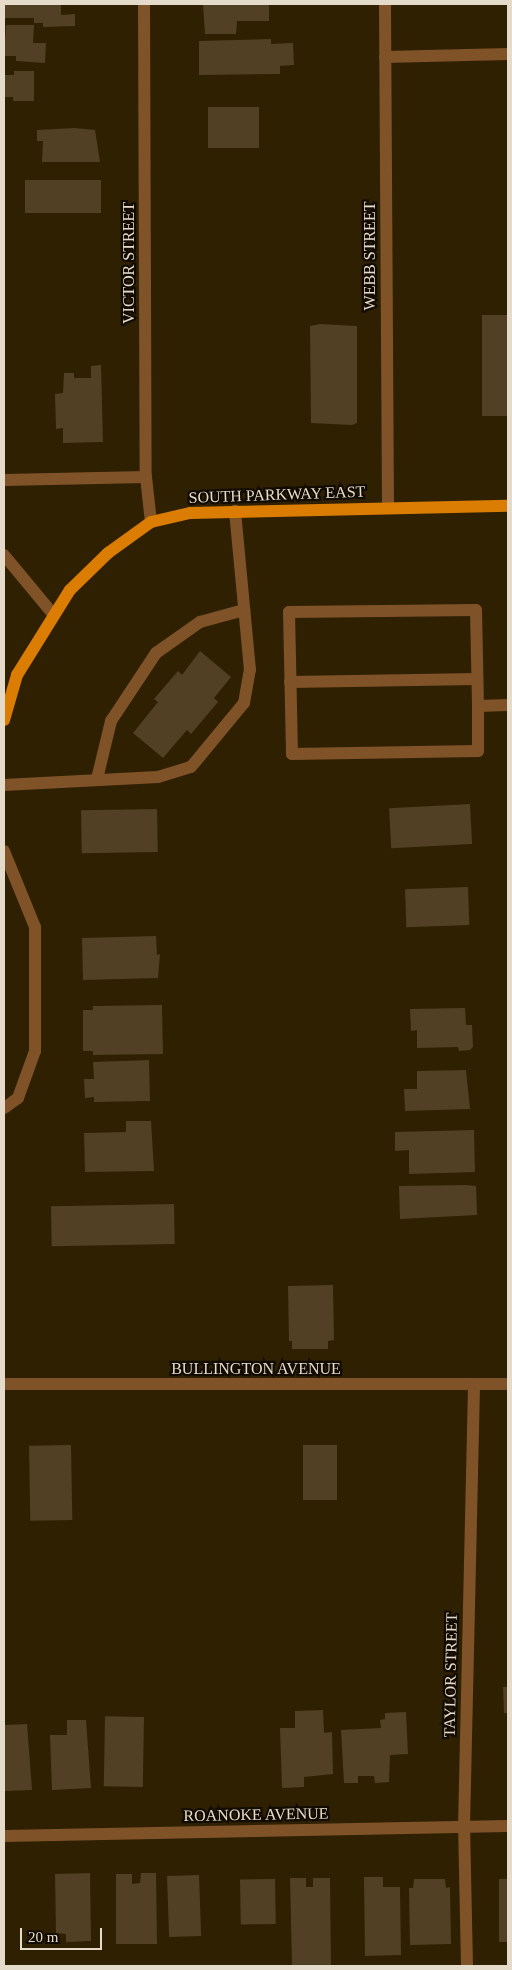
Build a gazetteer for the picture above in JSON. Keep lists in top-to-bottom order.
{
  "streets": {
    "main road": ["SOUTH PARKWAY EAST"],
    "street": [
      "WEBB STREET",
      "VICTOR STREET",
      "BULLINGTON AVENUE",
      "TAYLOR STREET",
      "ROANOKE AVENUE"
    ]
  },
  "crossings": [
    ["WEBB STREET", "SOUTH PARKWAY EAST"],
    ["VICTOR STREET", "SOUTH PARKWAY EAST"],
    ["BULLINGTON AVENUE", "TAYLOR STREET"],
    ["TAYLOR STREET", "ROANOKE AVENUE"]
  ],
  "scale_bar": "20 m"
}
